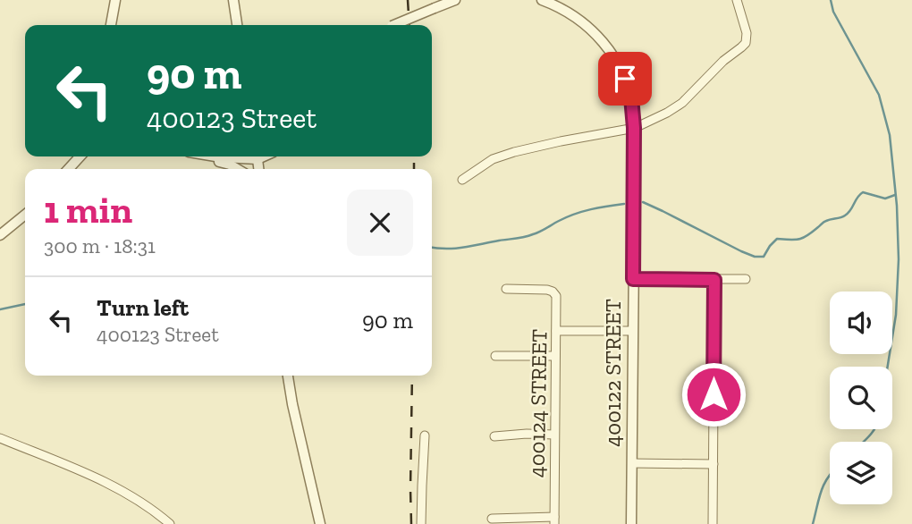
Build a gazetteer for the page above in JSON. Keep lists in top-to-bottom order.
{
  "streets": {
    "street": ["400122 STREET", "400124 STREET"]
  },
  "page": {
    "turn": ["90 m", "400123 Street"],
    "heading": ["1 min", "300 m · 18:31"],
    "list": [
      {
        "name": "Turn left",
        "note": "400123 Street",
        "value": "90 m"
      }
    ]
  }
}
